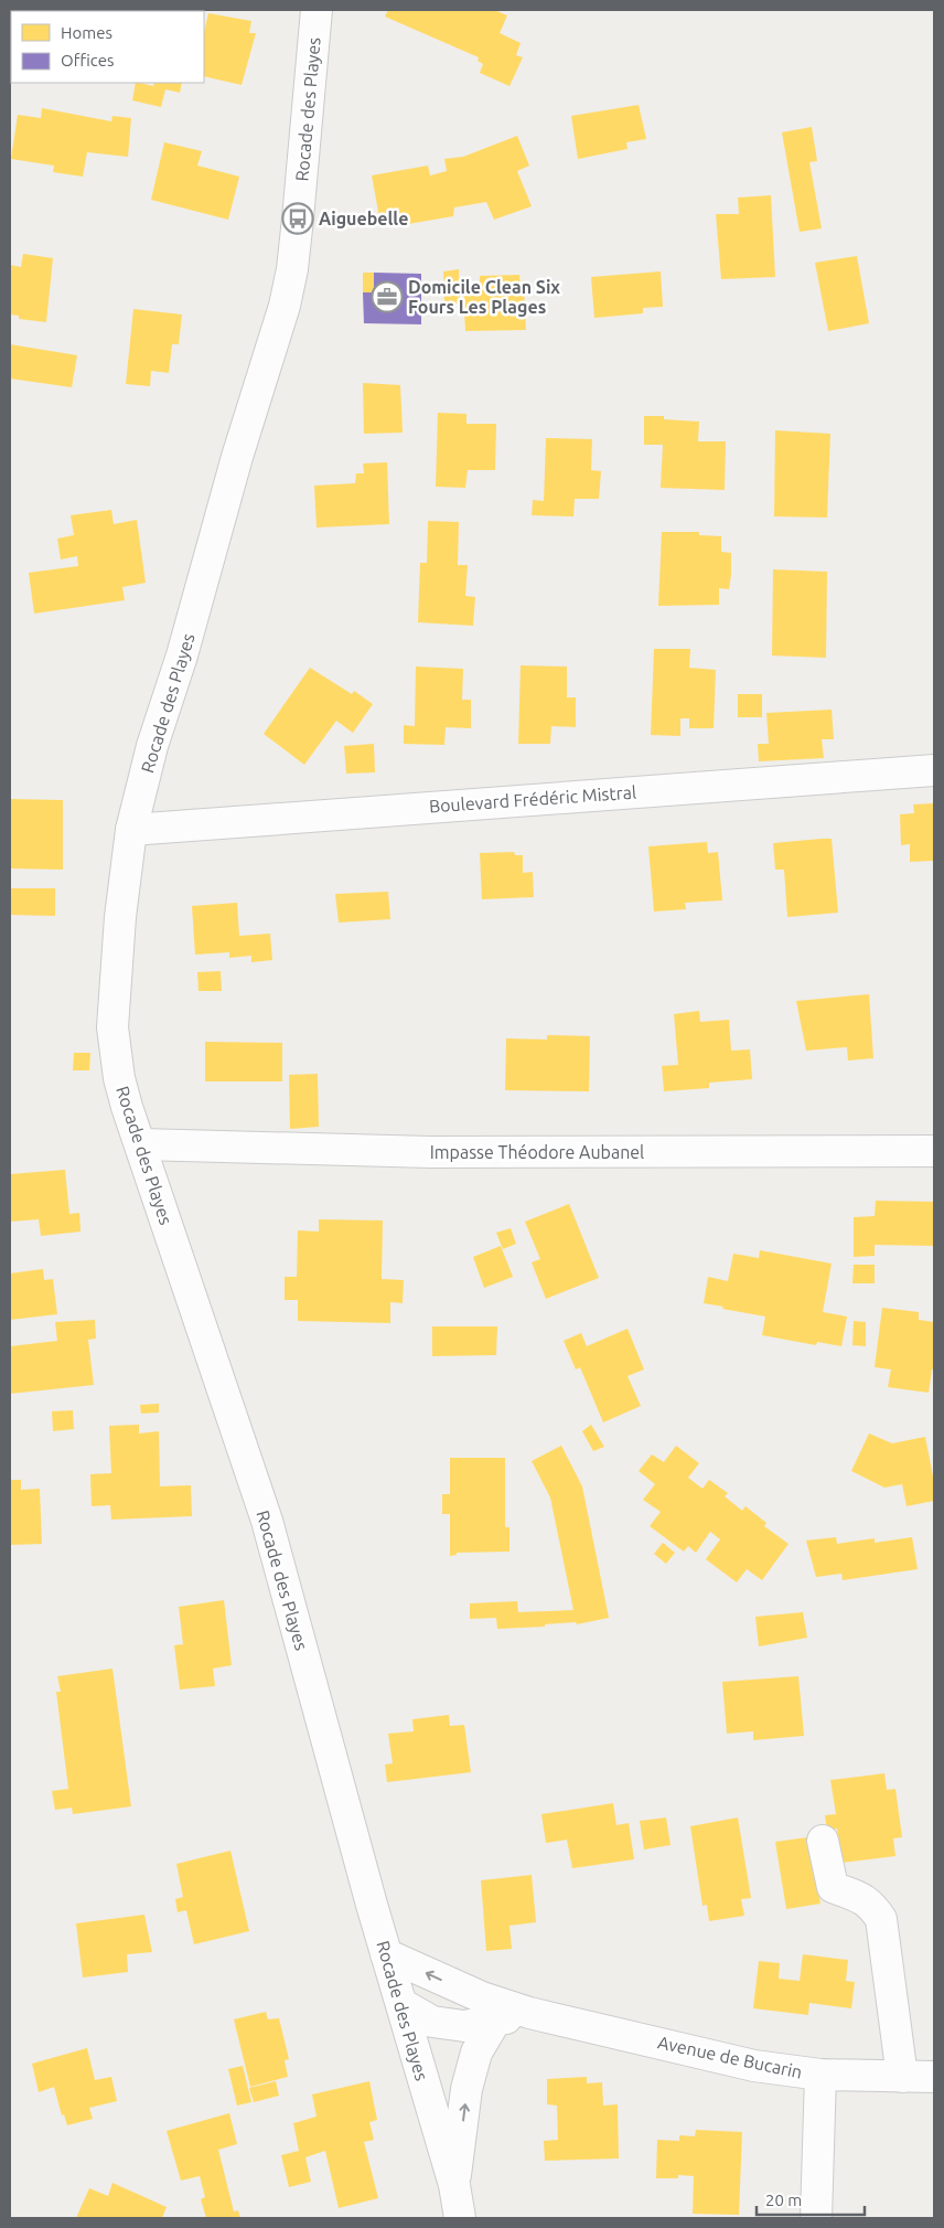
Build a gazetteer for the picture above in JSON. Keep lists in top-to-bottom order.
{
  "streets": {
    "street": [
      "Rocade des Playes",
      "Boulevard Frédéric Mistral",
      "Impasse Théodore Aubanel",
      "Avenue de Bucarin"
    ]
  },
  "crossings": [
    ["Rocade des Playes", "Boulevard Frédéric Mistral"],
    ["Rocade des Playes", "Impasse Théodore Aubanel"],
    ["Rocade des Playes", "Avenue de Bucarin"]
  ],
  "places": {
    "bus stop": ["Aiguebelle"],
    "office": ["Domicile Clean Six Fours Les Plages"]
  },
  "legend": ["Homes", "Offices"],
  "scale_bar": "20 m"
}
